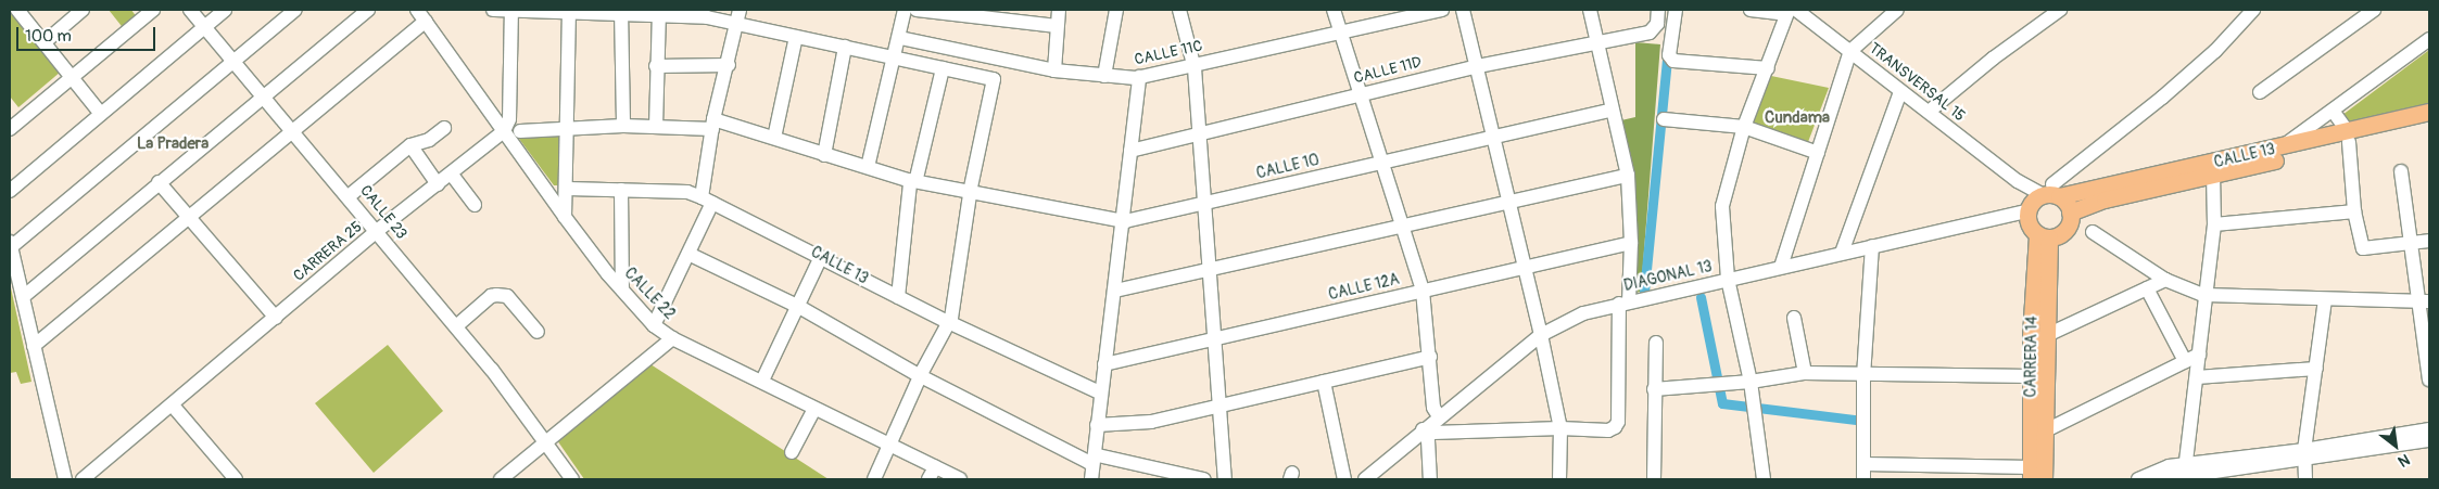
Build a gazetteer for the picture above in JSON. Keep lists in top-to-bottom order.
{
  "streets": {
    "main road": ["CALLE 13", "CARRERA 14"],
    "street": [
      "CALLE 11C",
      "CALLE 11D",
      "TRANSVERSAL 15",
      "CALLE 10",
      "CALLE 23",
      "CARRERA 25",
      "DIAGONAL 13",
      "CALLE 12A",
      "CALLE 22"
    ]
  },
  "crossings": [
    ["TRANSVERSAL 15", "CALLE 13"],
    ["TRANSVERSAL 15", "DIAGONAL 13"],
    ["CALLE 13", "DIAGONAL 13"],
    ["CALLE 23", "CARRERA 25"],
    ["CARRERA 25", "CALLE 22"]
  ],
  "districts": ["Cundama", "La Pradera"],
  "scale_bar": "100 m",
  "north": "bottom right"
}
